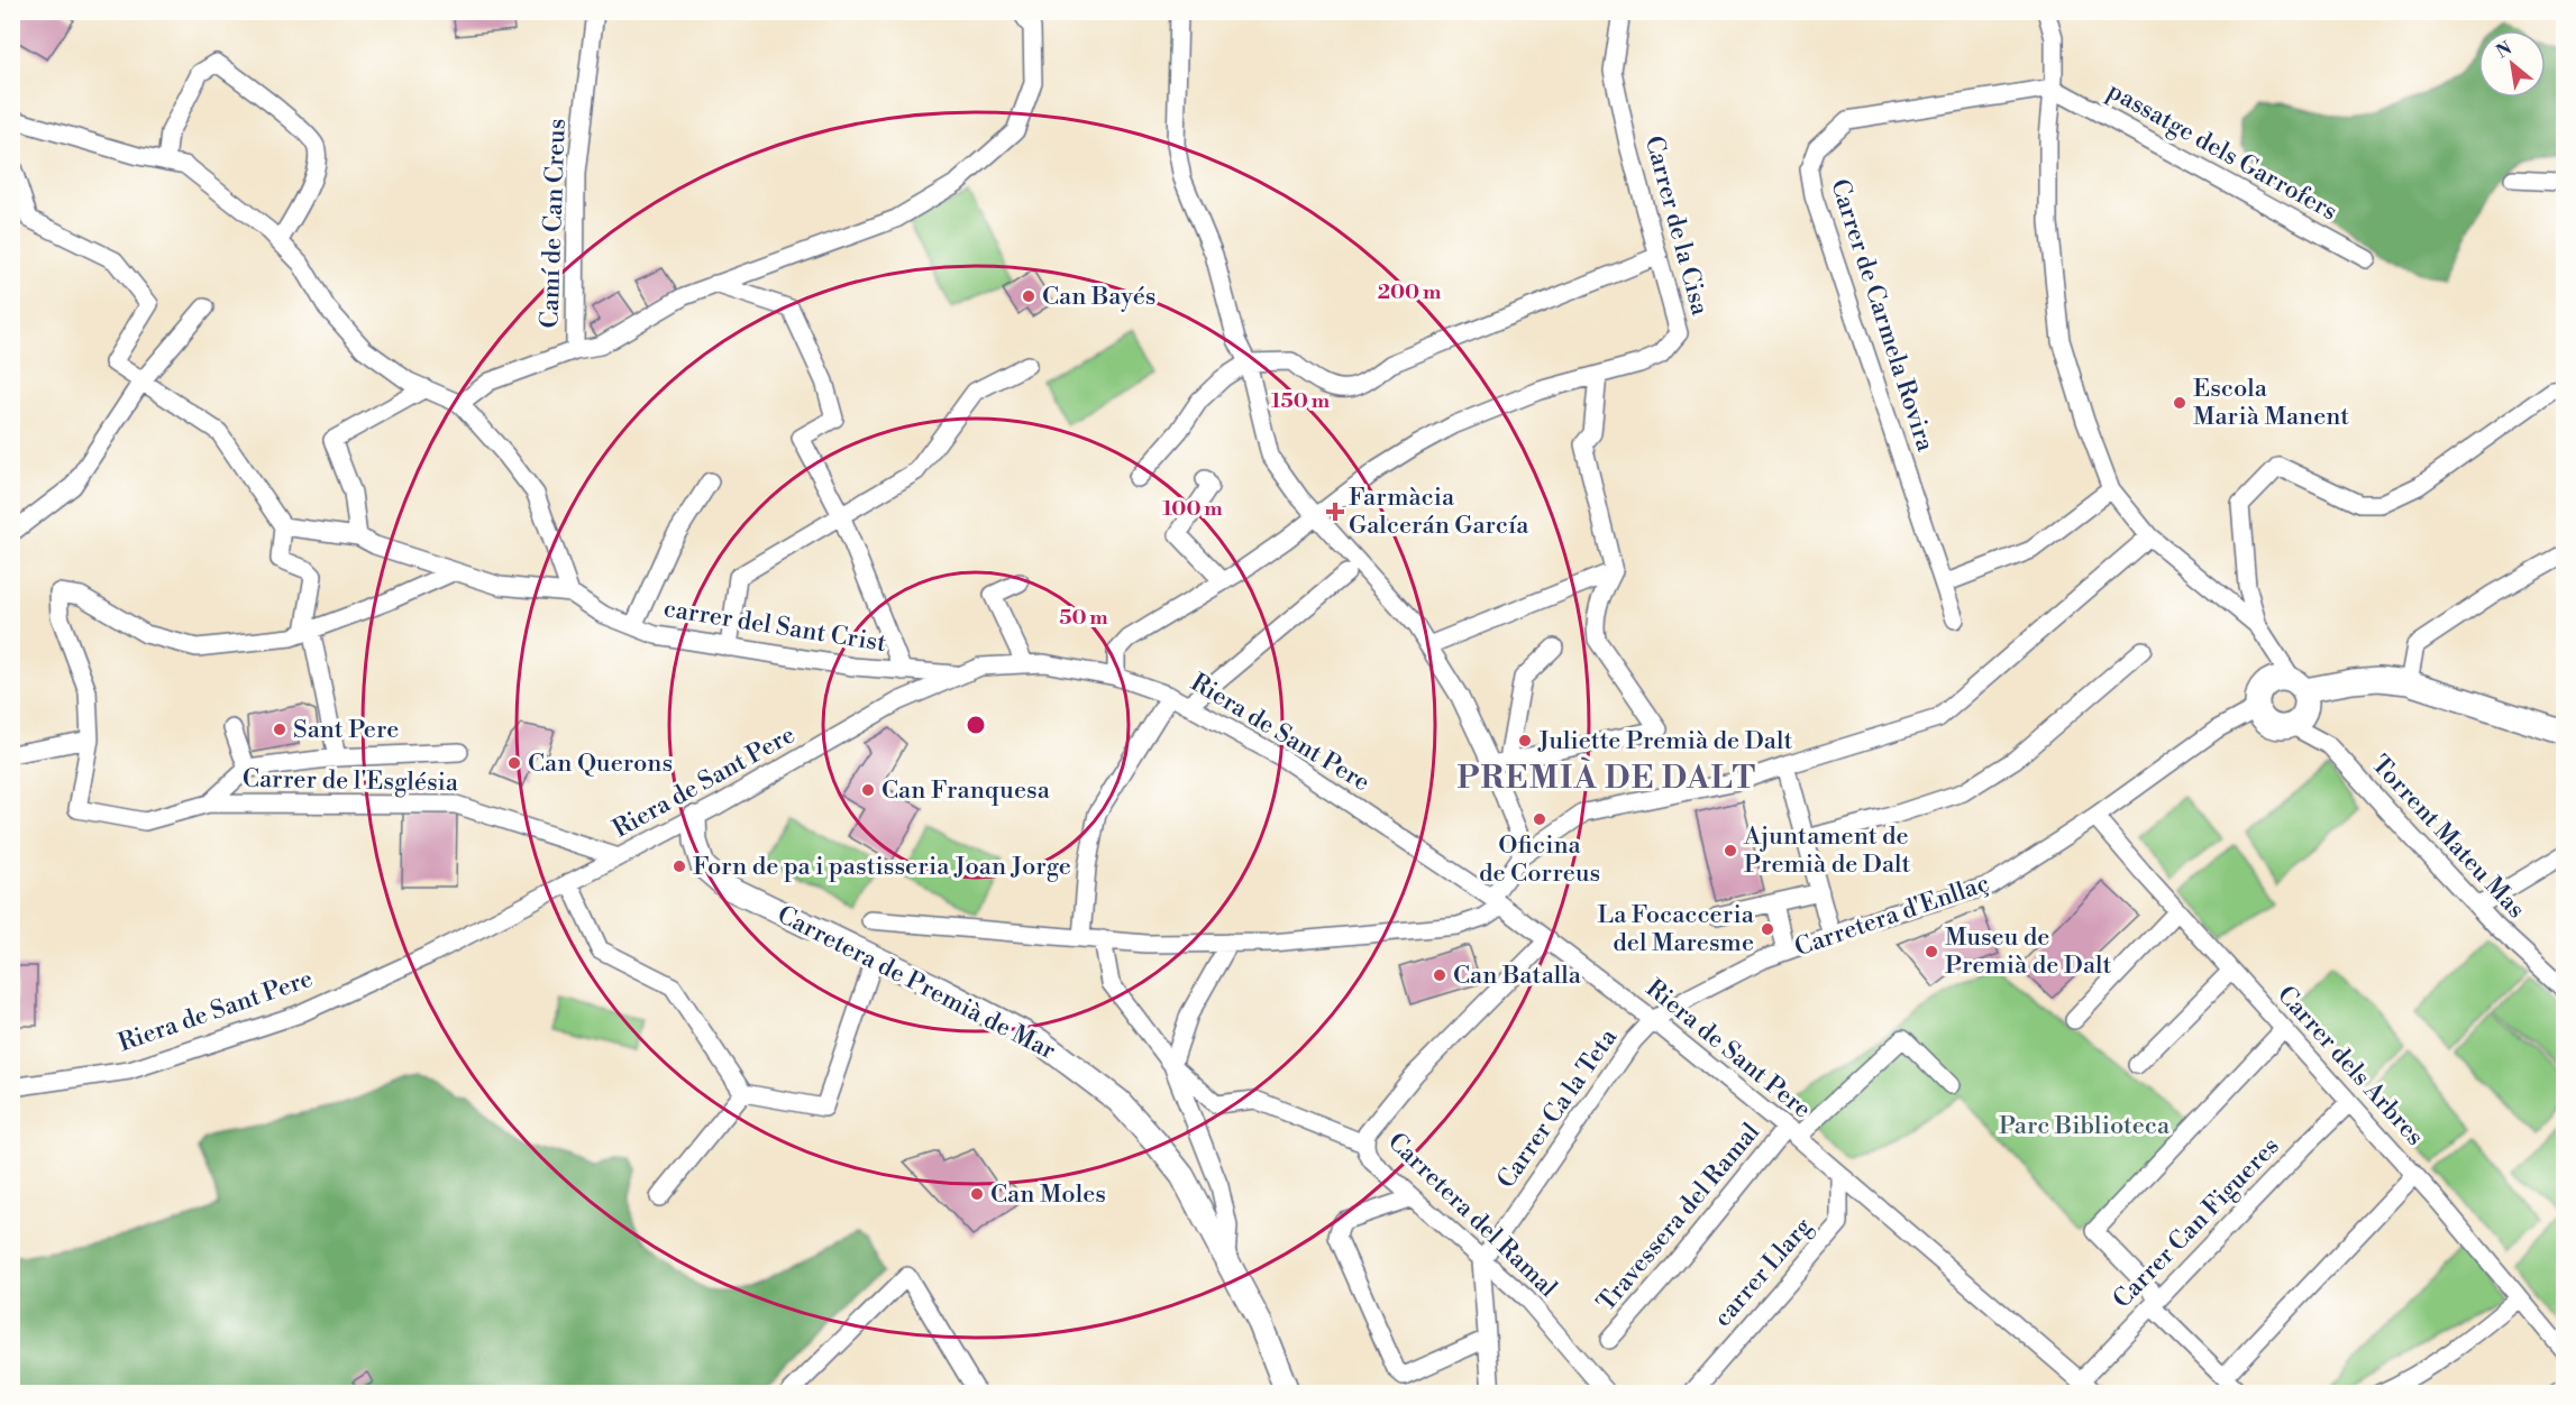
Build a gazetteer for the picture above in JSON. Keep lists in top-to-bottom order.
{
  "streets": {
    "street": [
      "passatge dels Garrofers",
      "Camí de Can Creus",
      "Carrer de la Cisa",
      "Carrer de Carmela Rovira",
      "carrer del Sant Crist",
      "Riera de Sant Pere",
      "Carrer de l'Església",
      "Torrent Mateu Mas",
      "Carretera d'Enllaç",
      "Carretera de Premià de Mar",
      "Carrer dels Arbres",
      "Carrer Ca la Teta",
      "Carretera del Ramal",
      "Travessera del Ramal",
      "Carrer Can Figueres",
      "carrer Llarg"
    ]
  },
  "crossings": [
    ["passatge dels Garrofers", "Carrer de Carmela Rovira"],
    ["Carrer de la Cisa", "Riera de Sant Pere"],
    ["carrer del Sant Crist", "Riera de Sant Pere"],
    ["Riera de Sant Pere", "Carrer de l'Església"],
    ["Riera de Sant Pere", "Carretera d'Enllaç"],
    ["Riera de Sant Pere", "Carretera de Premià de Mar"],
    ["Riera de Sant Pere", "Carrer Ca la Teta"],
    ["Riera de Sant Pere", "Travessera del Ramal"],
    ["Riera de Sant Pere", "Carrer Can Figueres"],
    ["Riera de Sant Pere", "carrer Llarg"],
    ["Torrent Mateu Mas", "Carretera d'Enllaç"],
    ["Carretera d'Enllaç", "Carrer dels Arbres"],
    ["Carretera d'Enllaç", "Carrer Ca la Teta"],
    ["Carrer dels Arbres", "Carrer Can Figueres"],
    ["Carrer Ca la Teta", "Carretera del Ramal"]
  ],
  "districts": ["PREMIÀ DE DALT"],
  "parks": ["Parc Biblioteca"],
  "places": {
    "other": [
      "Can Bayés",
      "Escola Marià Manent",
      "Sant Pere",
      "Juliette Premià de Dalt",
      "Can Querons",
      "Can Franquesa",
      "Oficina de Correus",
      "Ajuntament de Premià de Dalt",
      "Forn de pa i pastisseria Joan Jorge",
      "La Focacceria del Maresme",
      "Museu de Premià de Dalt",
      "Can Batalla",
      "Can Moles"
    ],
    "health": ["Farmàcia Galcerán García"]
  },
  "north": "top left",
  "rings": [
    "200 m",
    "150 m",
    "100 m",
    "50 m"
  ]
}
